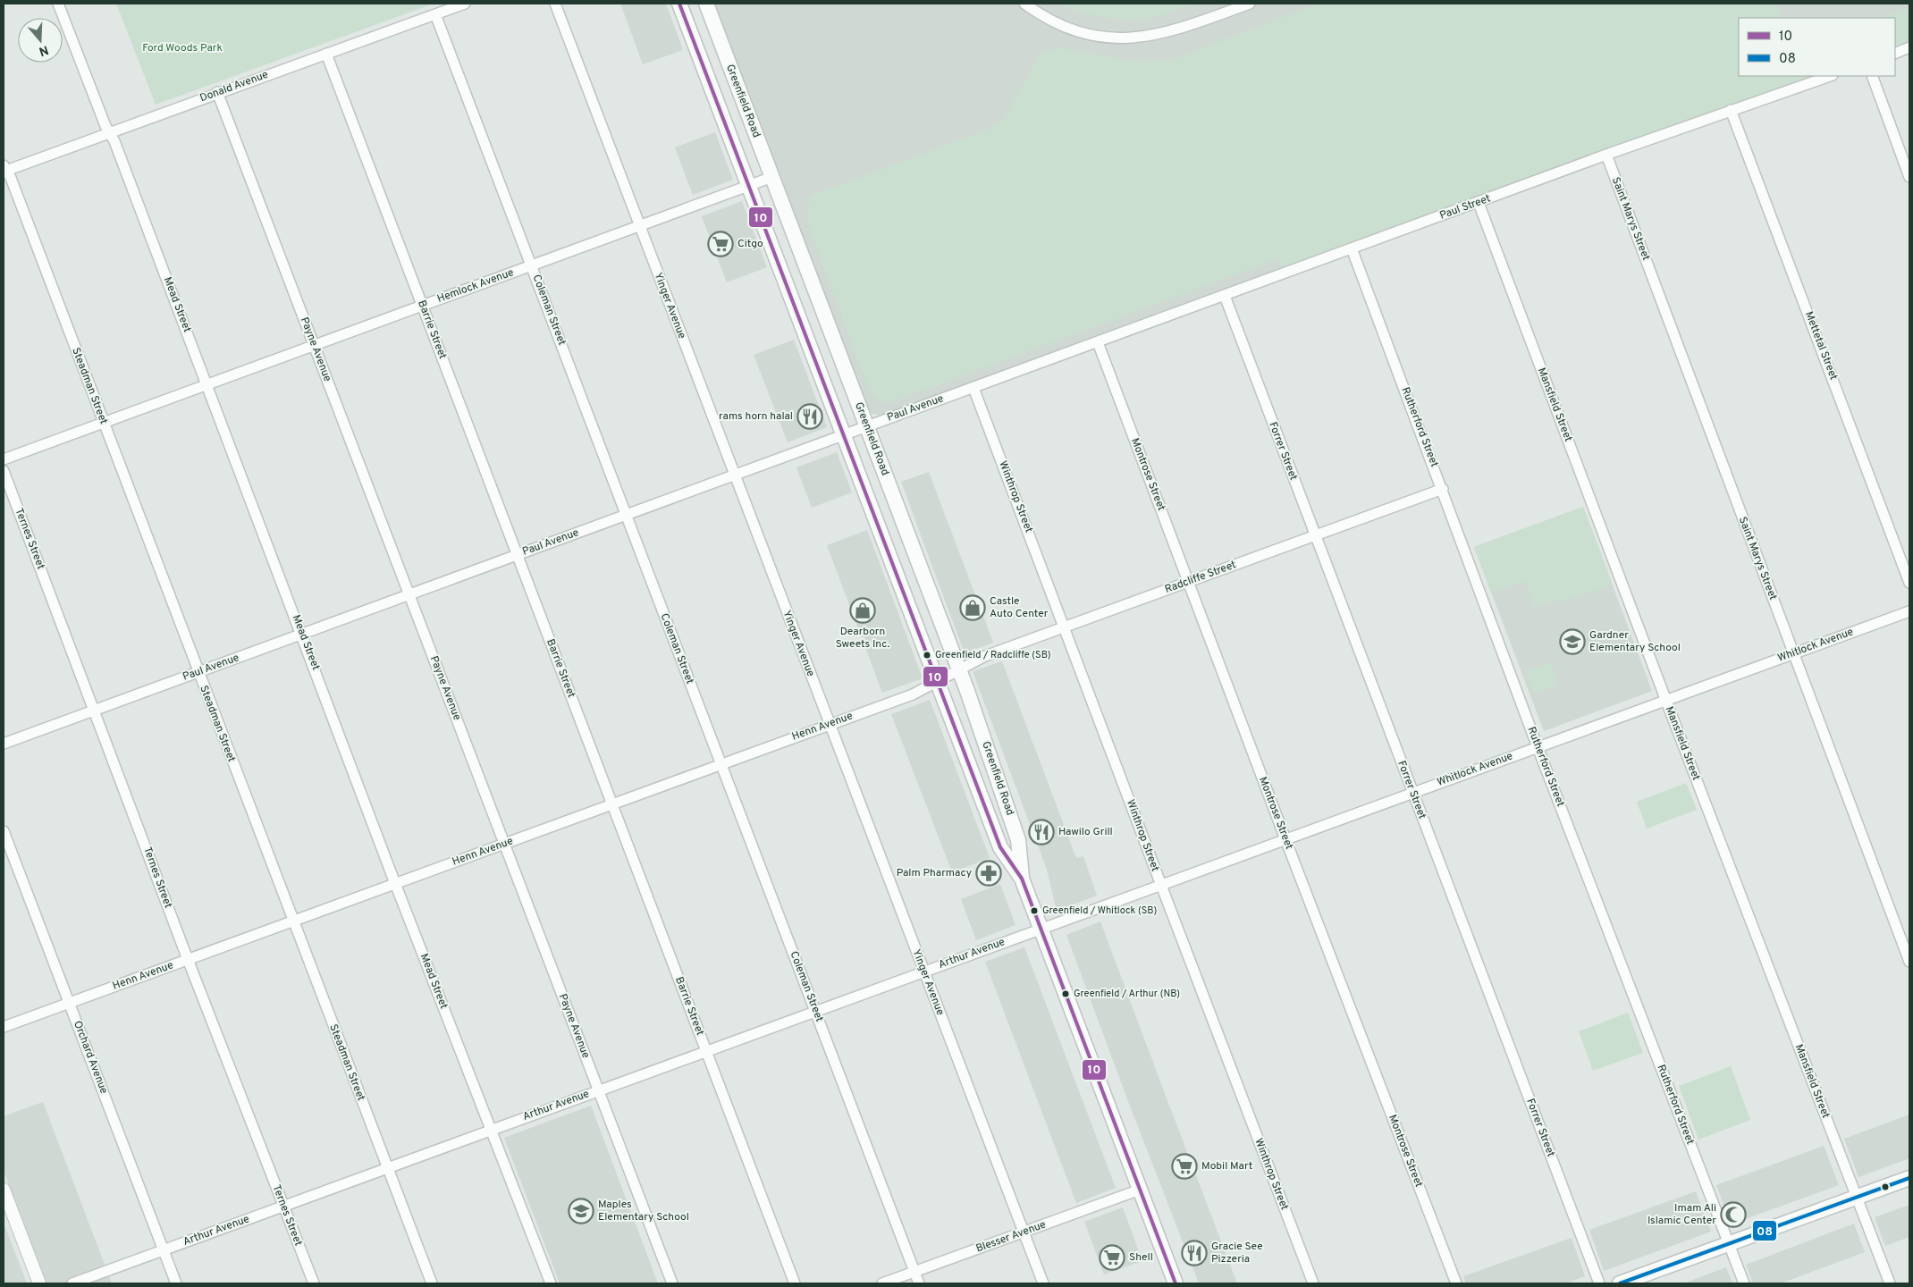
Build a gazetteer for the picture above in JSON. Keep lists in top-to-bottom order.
{
  "streets": {
    "main road": ["Greenfield Road"],
    "street": [
      "Donald Avenue",
      "Paul Street",
      "Saint Marys Street",
      "Hemlock Avenue",
      "Mead Street",
      "Yinger Avenue",
      "Coleman Street",
      "Barrie Street",
      "Mettetal Street",
      "Payne Avenue",
      "Steadman Street",
      "Mansfield Street",
      "Paul Avenue",
      "Rutherford Street",
      "Forrer Street",
      "Montrose Street",
      "Winthrop Street",
      "Ternes Street",
      "Radcliffe Street",
      "Whitlock Avenue",
      "Henn Avenue",
      "Arthur Avenue",
      "Orchard Avenue",
      "Blesser Avenue"
    ]
  },
  "crossings": [
    ["Donald Avenue", "Mead Street"],
    ["Donald Avenue", "Coleman Street"],
    ["Donald Avenue", "Barrie Street"],
    ["Donald Avenue", "Payne Avenue"],
    ["Donald Avenue", "Steadman Street"],
    ["Greenfield Road", "Hemlock Avenue"],
    ["Greenfield Road", "Paul Avenue"],
    ["Greenfield Road", "Radcliffe Street"],
    ["Greenfield Road", "Whitlock Avenue"],
    ["Greenfield Road", "Henn Avenue"],
    ["Greenfield Road", "Arthur Avenue"],
    ["Greenfield Road", "Blesser Avenue"],
    ["Paul Street", "Saint Marys Street"],
    ["Paul Street", "Mettetal Street"],
    ["Paul Street", "Mansfield Street"],
    ["Paul Street", "Paul Avenue"],
    ["Paul Street", "Rutherford Street"],
    ["Paul Street", "Forrer Street"],
    ["Paul Street", "Montrose Street"],
    ["Saint Marys Street", "Whitlock Avenue"],
    ["Hemlock Avenue", "Mead Street"],
    ["Hemlock Avenue", "Yinger Avenue"],
    ["Hemlock Avenue", "Coleman Street"],
    ["Hemlock Avenue", "Barrie Street"],
    ["Hemlock Avenue", "Payne Avenue"],
    ["Hemlock Avenue", "Steadman Street"],
    ["Mead Street", "Paul Avenue"],
    ["Mead Street", "Henn Avenue"],
    ["Mead Street", "Arthur Avenue"],
    ["Yinger Avenue", "Paul Avenue"],
    ["Yinger Avenue", "Henn Avenue"],
    ["Yinger Avenue", "Arthur Avenue"],
    ["Yinger Avenue", "Blesser Avenue"],
    ["Coleman Street", "Paul Avenue"],
    ["Coleman Street", "Henn Avenue"],
    ["Coleman Street", "Arthur Avenue"],
    ["Coleman Street", "Blesser Avenue"],
    ["Barrie Street", "Paul Avenue"],
    ["Barrie Street", "Henn Avenue"],
    ["Barrie Street", "Arthur Avenue"],
    ["Payne Avenue", "Paul Avenue"],
    ["Payne Avenue", "Henn Avenue"],
    ["Payne Avenue", "Arthur Avenue"],
    ["Steadman Street", "Paul Avenue"],
    ["Steadman Street", "Henn Avenue"],
    ["Steadman Street", "Arthur Avenue"],
    ["Mansfield Street", "Whitlock Avenue"],
    ["Paul Avenue", "Montrose Street"],
    ["Paul Avenue", "Winthrop Street"],
    ["Paul Avenue", "Ternes Street"],
    ["Rutherford Street", "Radcliffe Street"],
    ["Rutherford Street", "Whitlock Avenue"],
    ["Forrer Street", "Radcliffe Street"],
    ["Forrer Street", "Whitlock Avenue"],
    ["Montrose Street", "Radcliffe Street"],
    ["Montrose Street", "Whitlock Avenue"],
    ["Winthrop Street", "Radcliffe Street"],
    ["Winthrop Street", "Whitlock Avenue"],
    ["Ternes Street", "Henn Avenue"],
    ["Ternes Street", "Arthur Avenue"],
    ["Radcliffe Street", "Henn Avenue"],
    ["Whitlock Avenue", "Arthur Avenue"],
    ["Henn Avenue", "Orchard Avenue"],
    ["Arthur Avenue", "Orchard Avenue"]
  ],
  "parks": ["Ford Woods Park"],
  "places": {
    "supermarket": ["Citgo", "Mobil Mart", "Shell"],
    "restaurant": ["rams horn halal", "Hawilo Grill", "Gracie See Pizzeria"],
    "shop": ["Castle Auto Center", "Dearborn Sweets Inc."],
    "school or university": ["Gardner Elementary School", "Maples Elementary School"],
    "other": ["Greenfield / Radcliffe (SB)", "Greenfield / Whitlock (SB)", "Greenfield / Arthur (NB)"],
    "pharmacy": ["Palm Pharmacy"],
    "mosque": ["Imam Ali Islamic Center"]
  },
  "lines": ["transit line 10", "transit line 08"],
  "legend": ["10", "08"],
  "north": "bottom"
}
